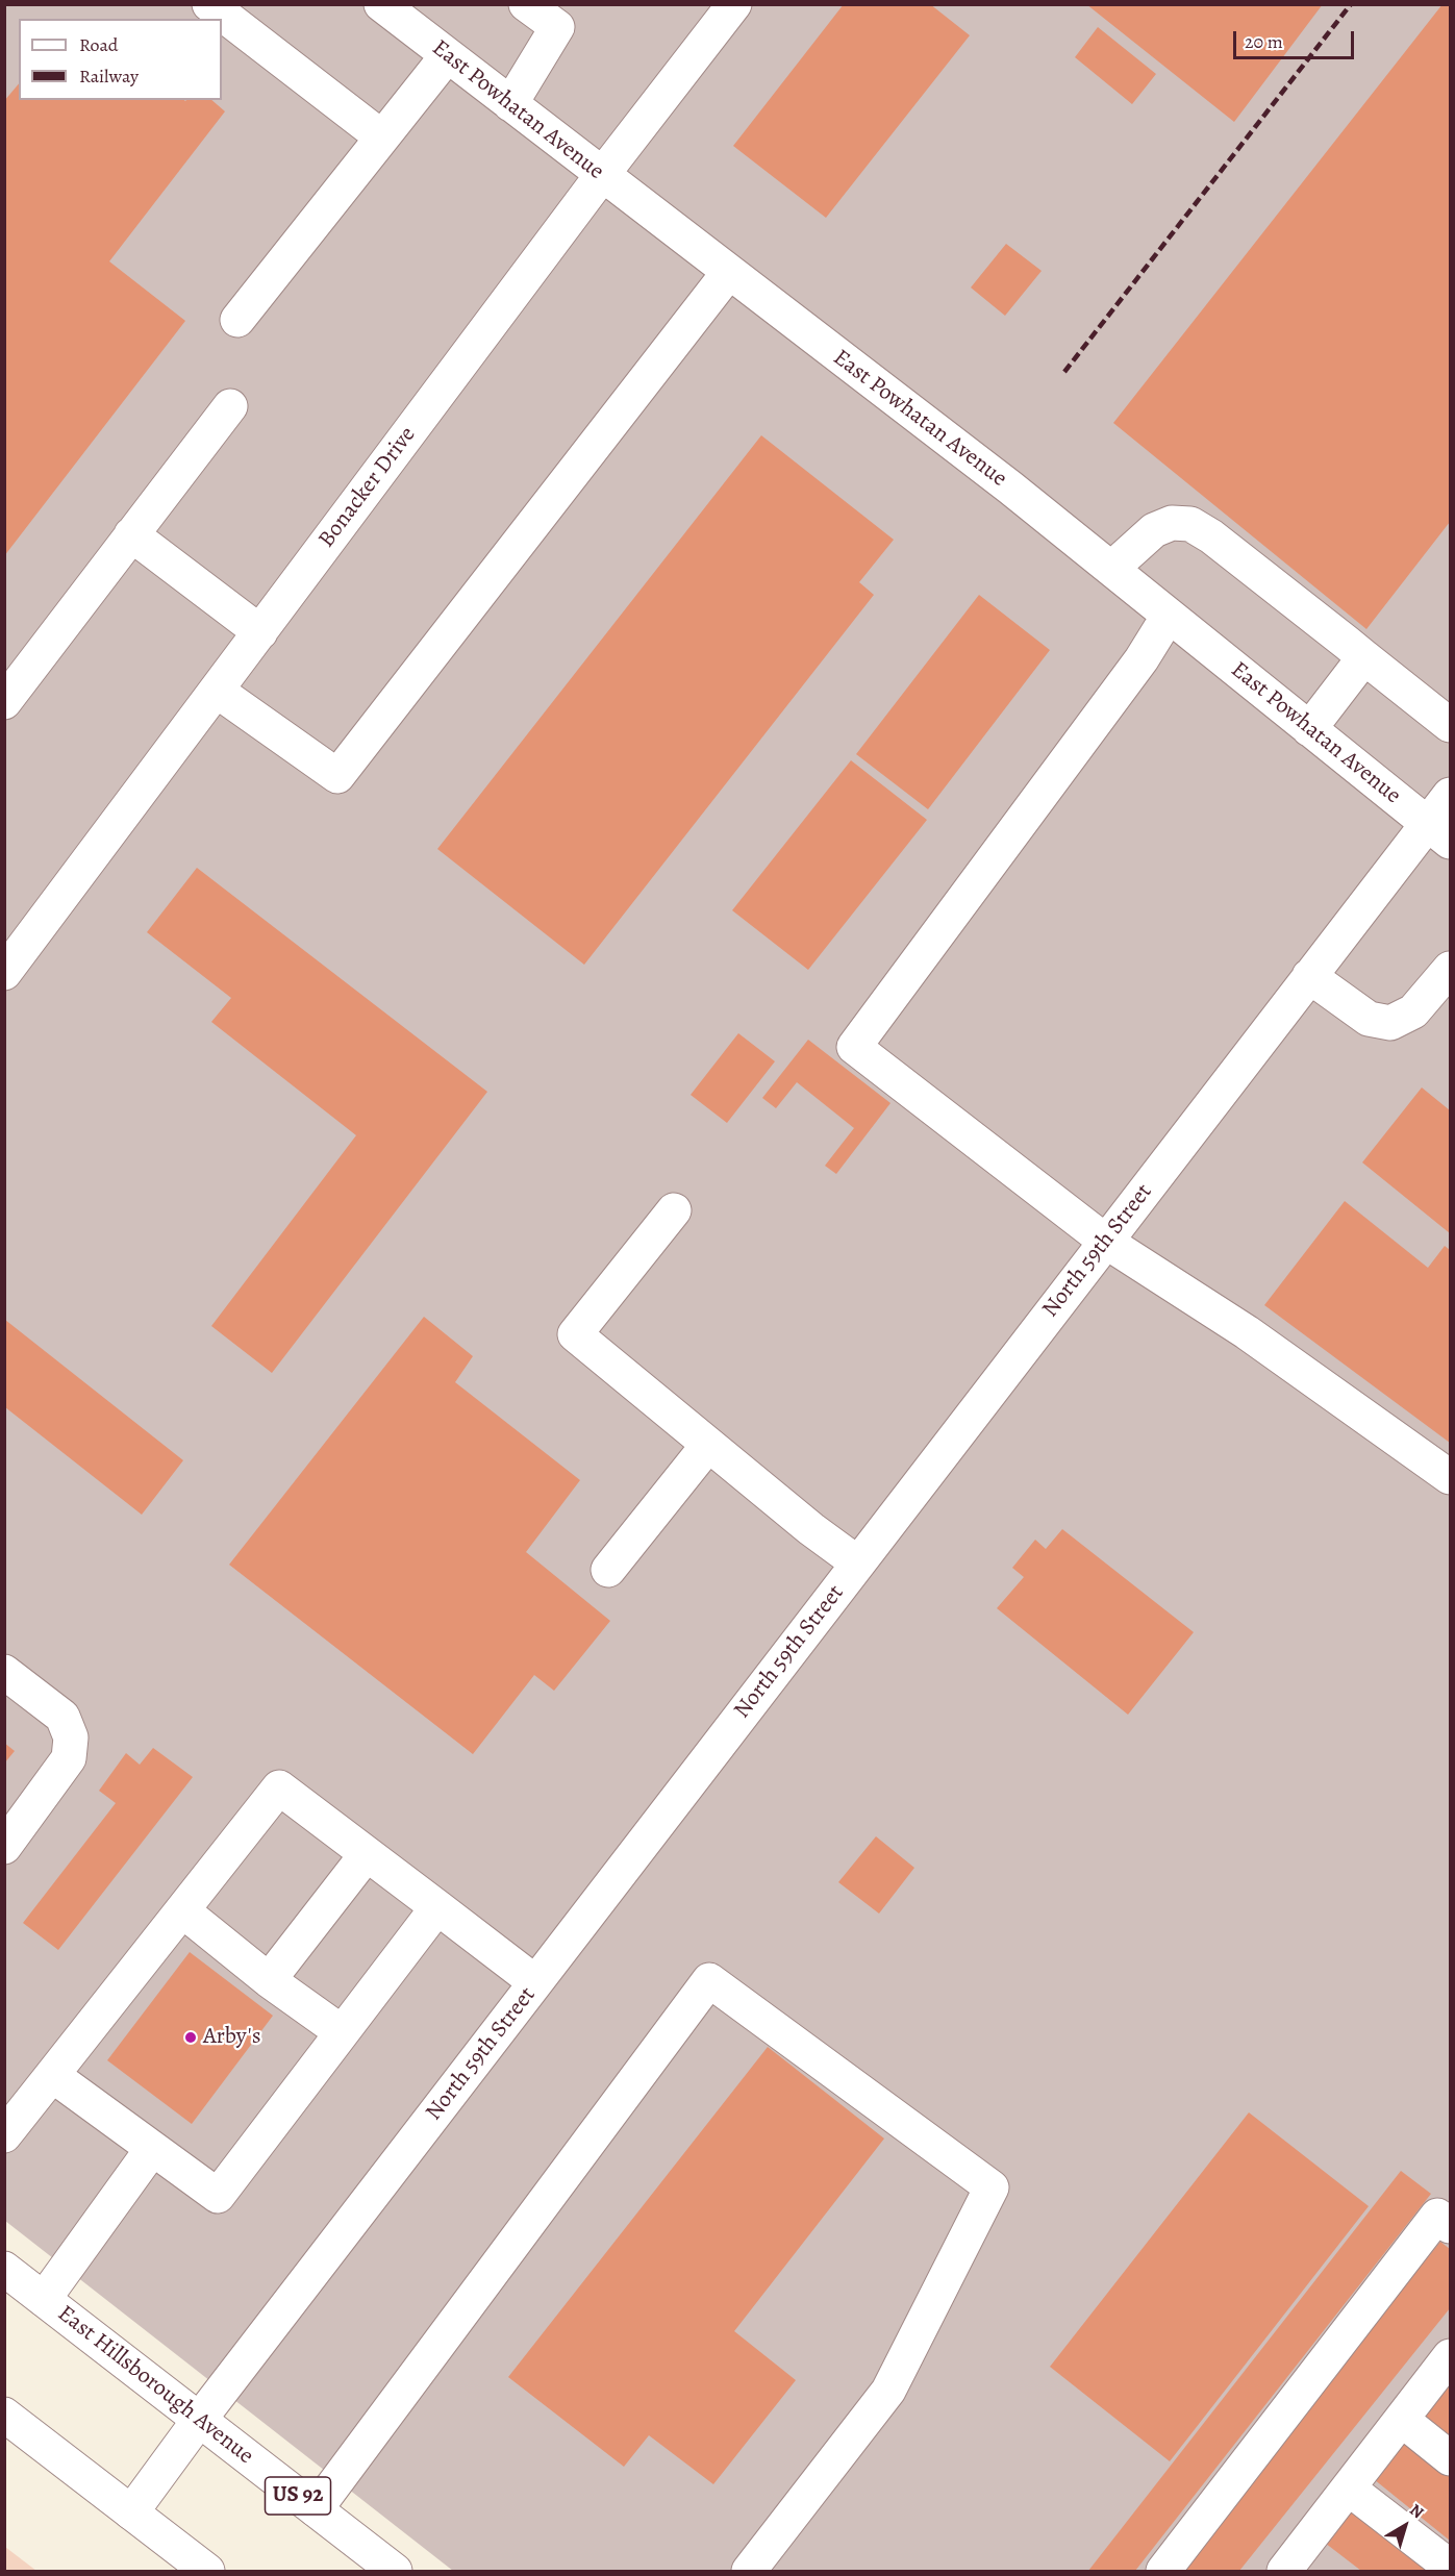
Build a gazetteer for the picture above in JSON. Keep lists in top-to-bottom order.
{
  "streets": {
    "street": [
      "East Powhatan Avenue",
      "Bonacker Drive",
      "North 59th Street",
      "East Hillsborough Avenue",
      "US 92"
    ]
  },
  "crossings": [
    ["East Powhatan Avenue", "Bonacker Drive"],
    ["East Powhatan Avenue", "North 59th Street"],
    ["North 59th Street", "East Hillsborough Avenue"]
  ],
  "places": ["Arby's"],
  "legend": ["Road", "Railway"],
  "scale_bar": "20 m",
  "north": "top right"
}
